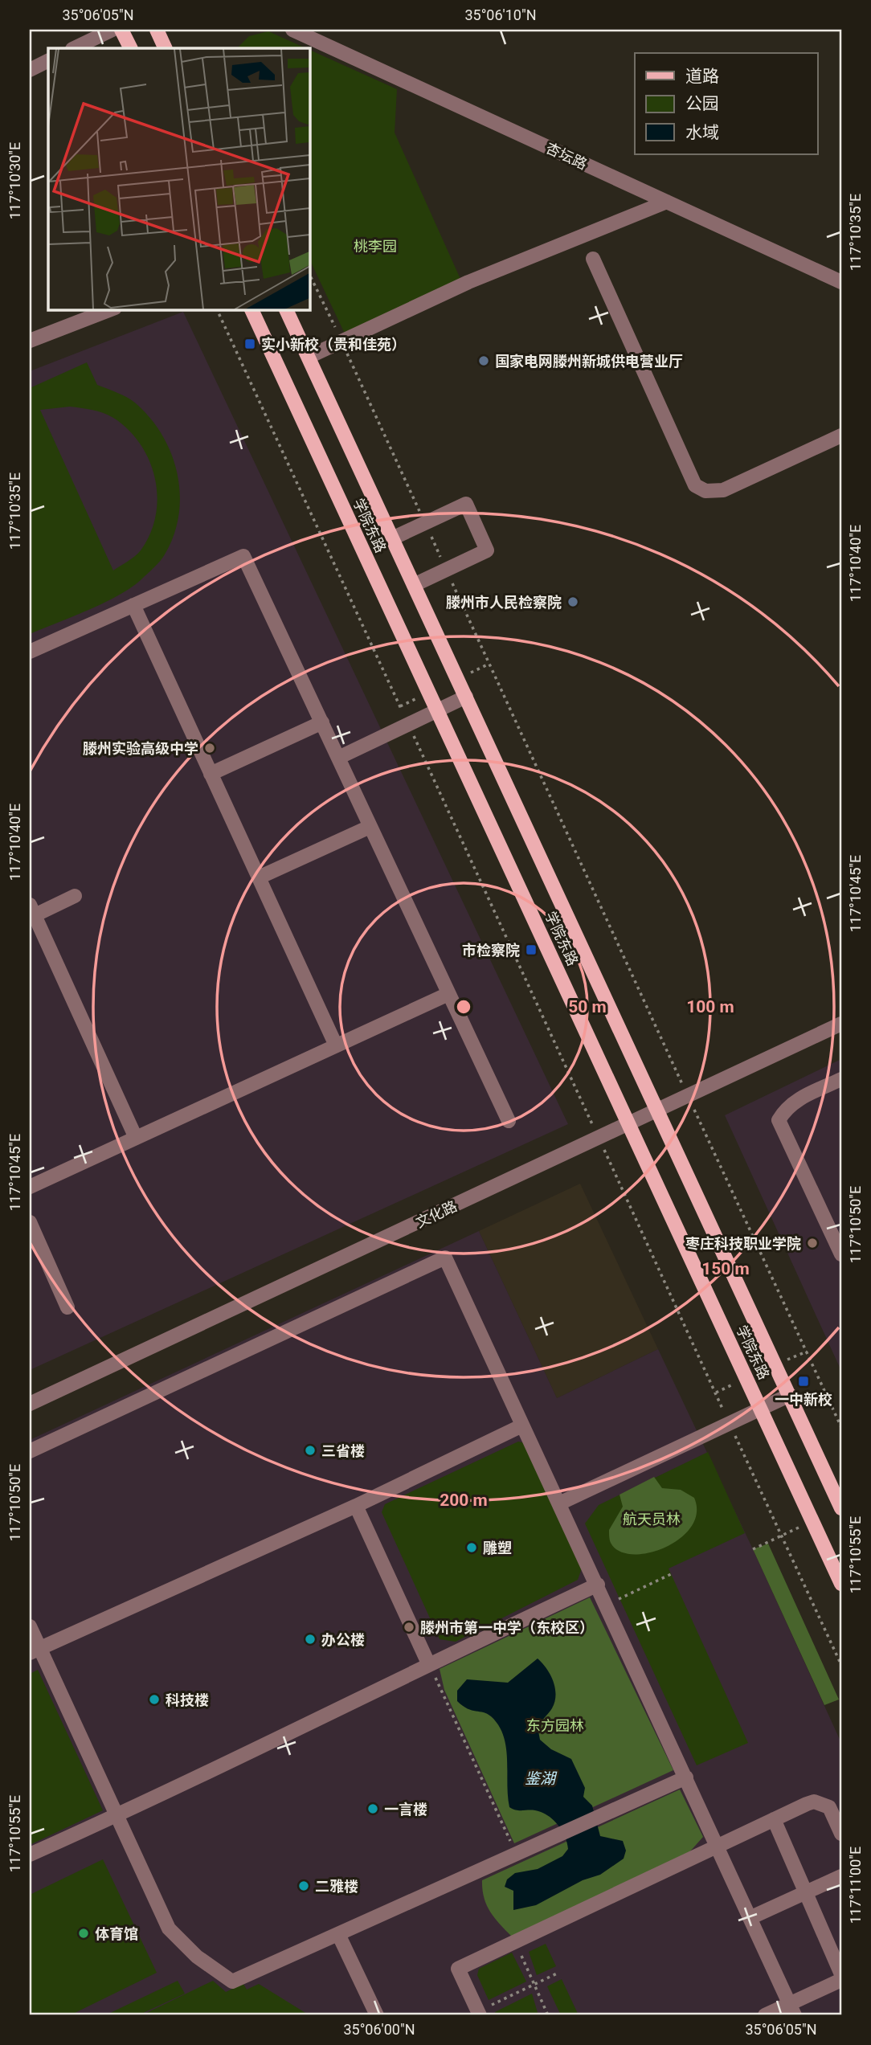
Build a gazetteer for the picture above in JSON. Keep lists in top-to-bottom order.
{
  "streets": {
    "main road": ["学院东路"],
    "street": ["杏坛路", "文化路"]
  },
  "crossings": [
    ["学院东路", "文化路"]
  ],
  "water": ["鉴湖"],
  "parks": ["桃李园", "航天员林", "东方园林"],
  "places": {
    "transit": ["实小新校（贵和佳苑）", "市检察院", "一中新校"],
    "other": [
      "国家电网滕州新城供电营业厅",
      "滕州市人民检察院",
      "滕州实验高级中学",
      "枣庄科技职业学院",
      "三省楼",
      "雕塑",
      "滕州市第一中学（东校区）",
      "办公楼",
      "科技楼",
      "一言楼",
      "二雅楼",
      "体育馆"
    ]
  },
  "legend": ["道路", "公园", "水域"],
  "coordinates": [
    "35°06'05\"N",
    "35°06'10\"N",
    "117°10'30\"E",
    "117°10'35\"E",
    "117°10'40\"E",
    "117°10'45\"E",
    "117°10'50\"E",
    "117°10'55\"E",
    "117°11'00\"E",
    "35°06'00\"N"
  ],
  "rings": [
    "50 m",
    "100 m",
    "150 m",
    "200 m"
  ]
}
